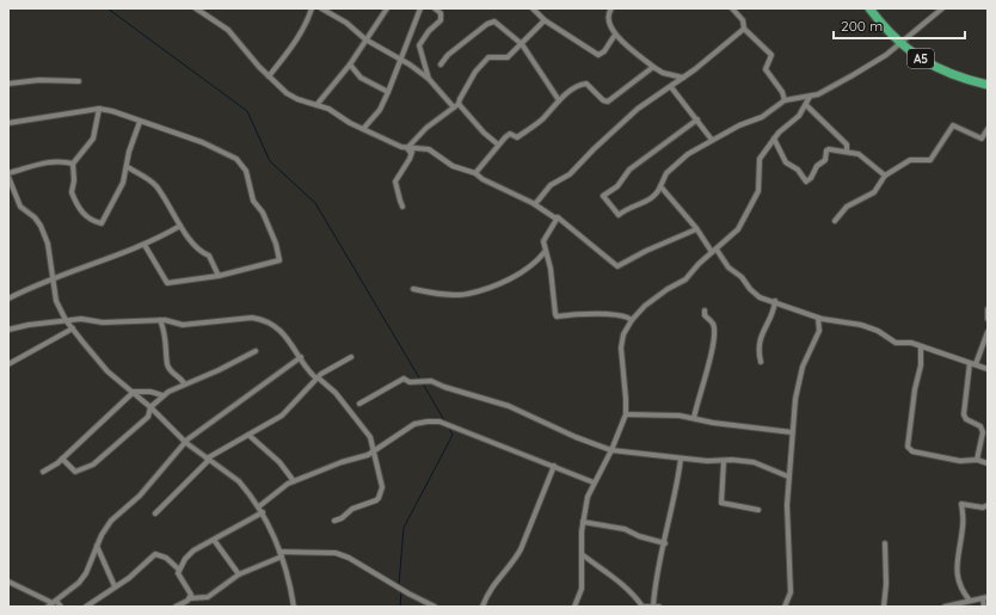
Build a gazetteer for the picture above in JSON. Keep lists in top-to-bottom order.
{
  "streets": {
    "highway": ["A5"]
  },
  "scale_bar": "200 m"
}
